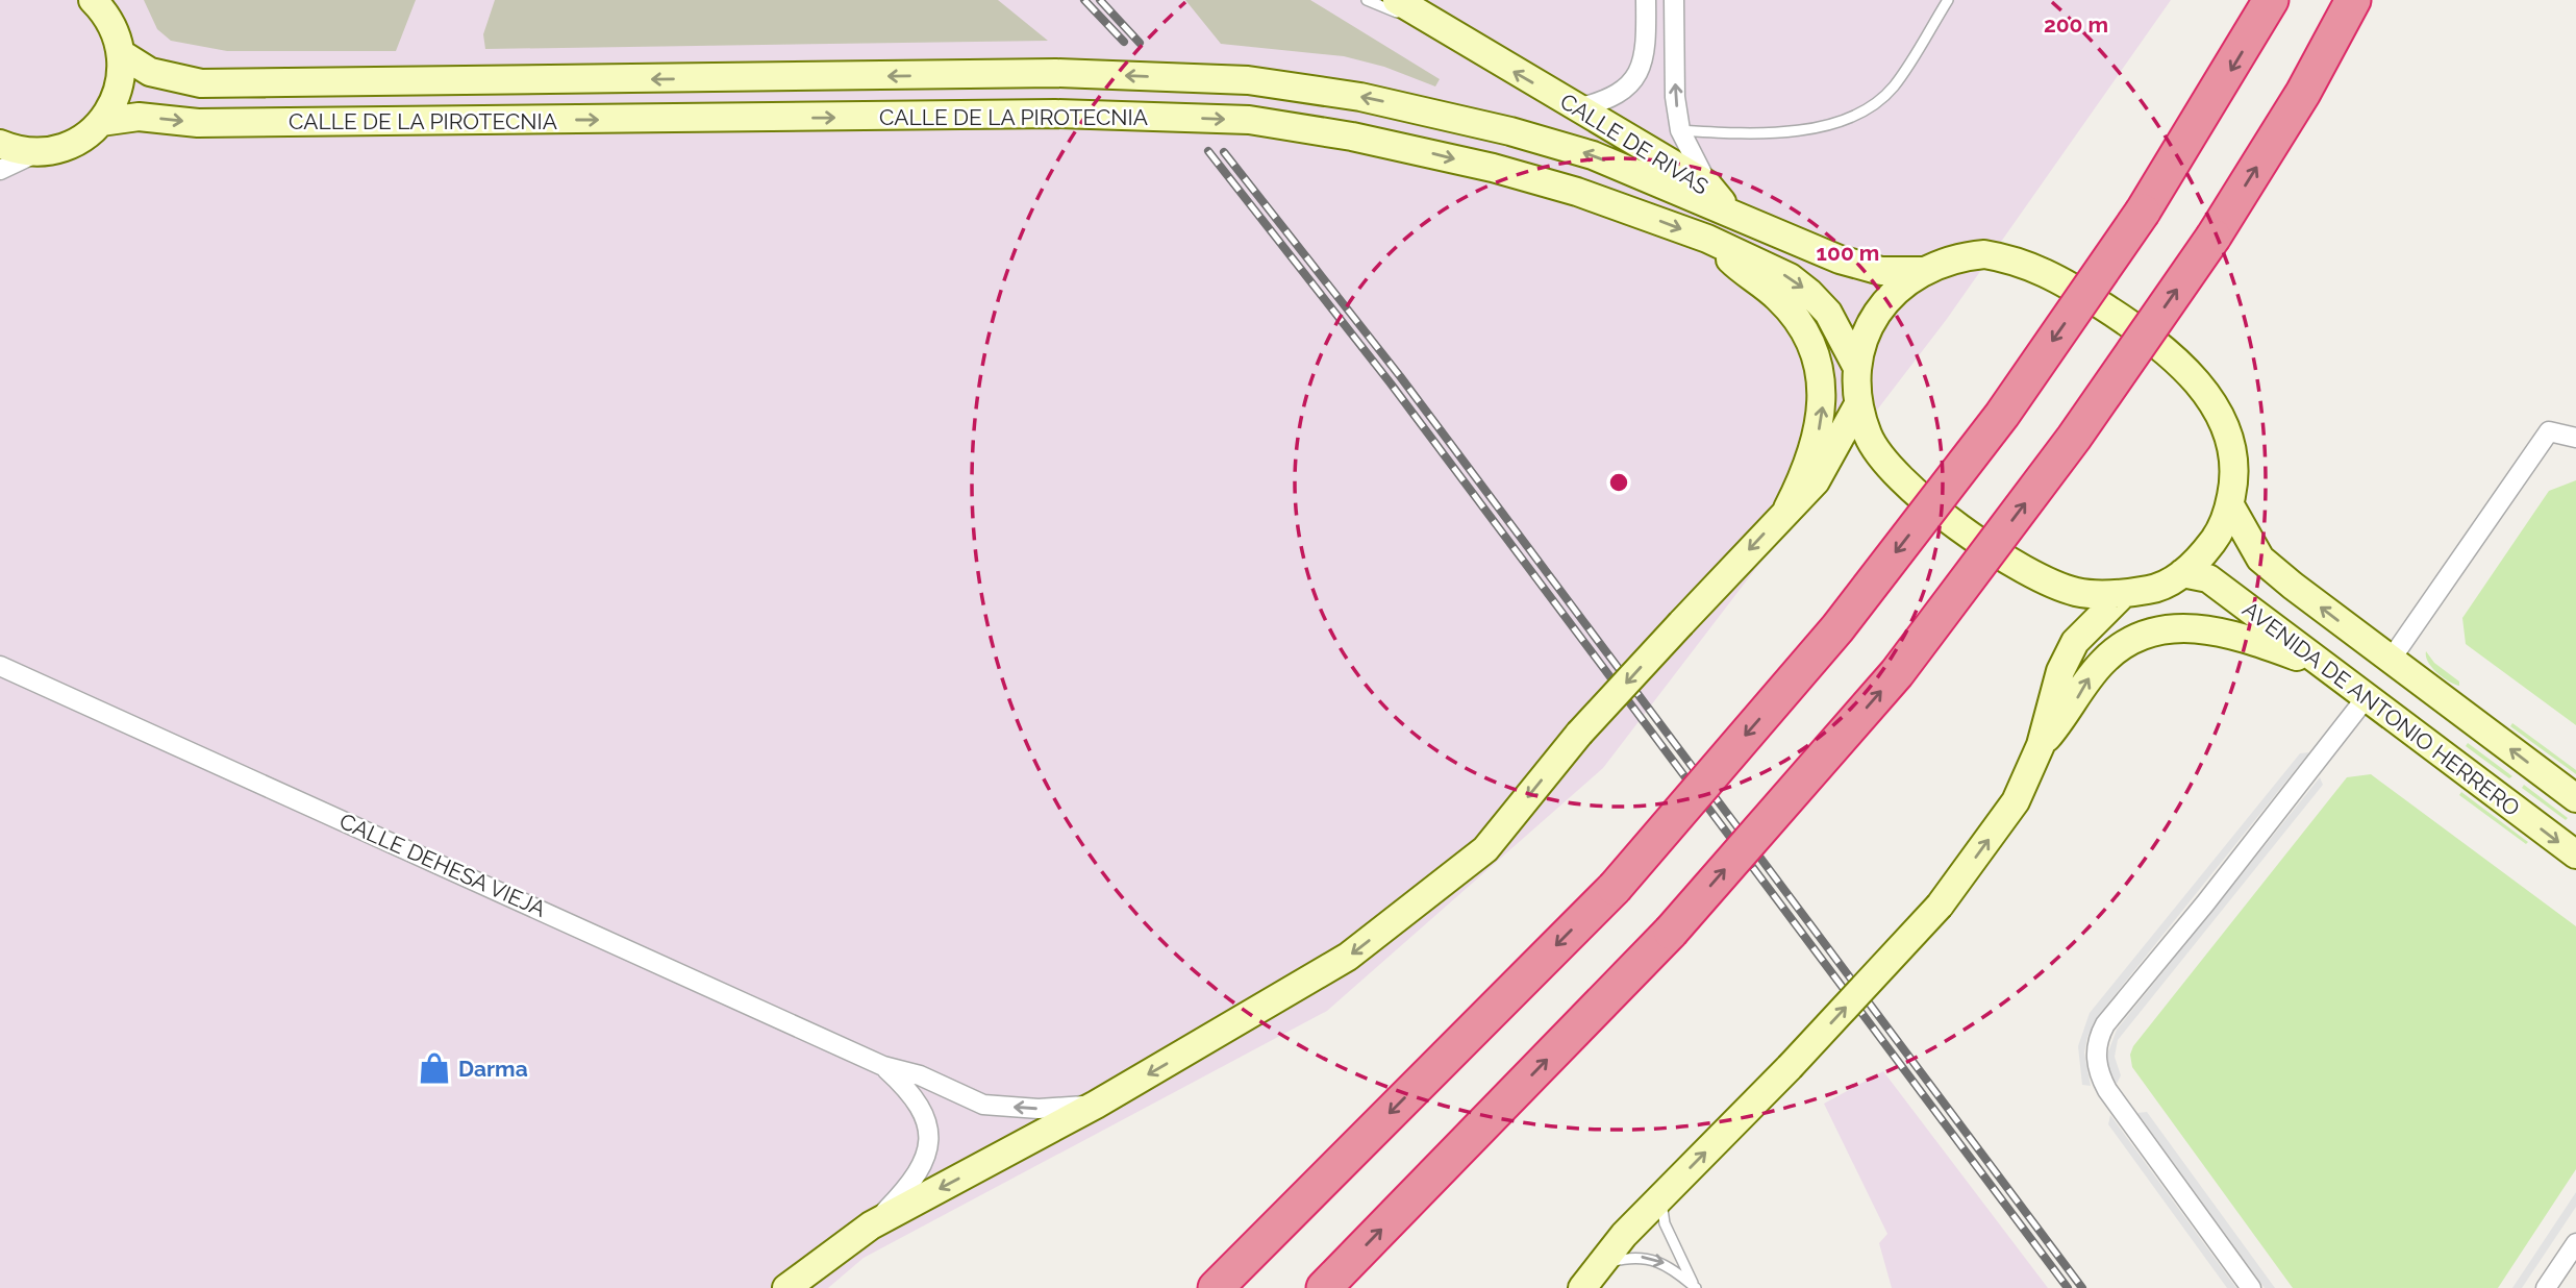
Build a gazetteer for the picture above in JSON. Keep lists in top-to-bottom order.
{
  "streets": {
    "main road": ["CALLE DE LA PIROTECNIA", "CALLE DE RIVAS", "AVENIDA DE ANTONIO HERRERO"],
    "street": ["CALLE DEHESA VIEJA"]
  },
  "crossings": [
    ["CALLE DE LA PIROTECNIA", "CALLE DE RIVAS"]
  ],
  "places": {
    "shop": ["Darma"]
  },
  "rings": ["200 m", "100 m"]
}
